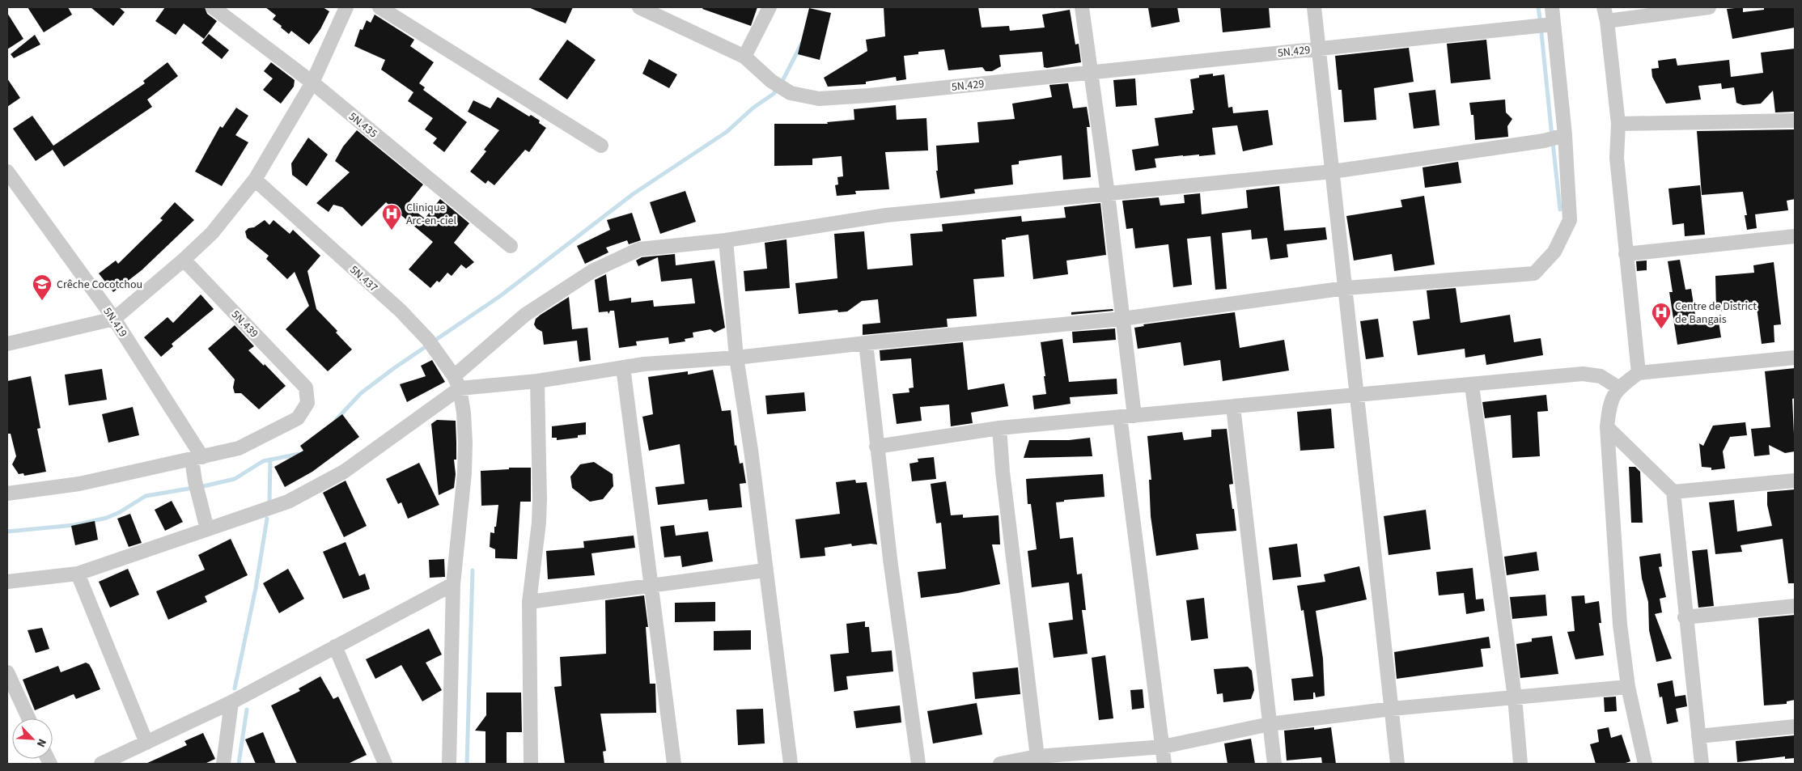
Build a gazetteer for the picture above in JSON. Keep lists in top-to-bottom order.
{
  "streets": {
    "street": [
      "5N.429",
      "5N.435",
      "5N.437",
      "5N.419",
      "5N.439"
    ]
  },
  "crossings": [
    ["5N.419", "5N.439"]
  ],
  "places": {
    "hospital": ["Clinique Arc-en-ciel", "Centre de District de Bangais"],
    "school or university": ["Crêche Cocotchou"]
  },
  "north": "bottom right"
}
